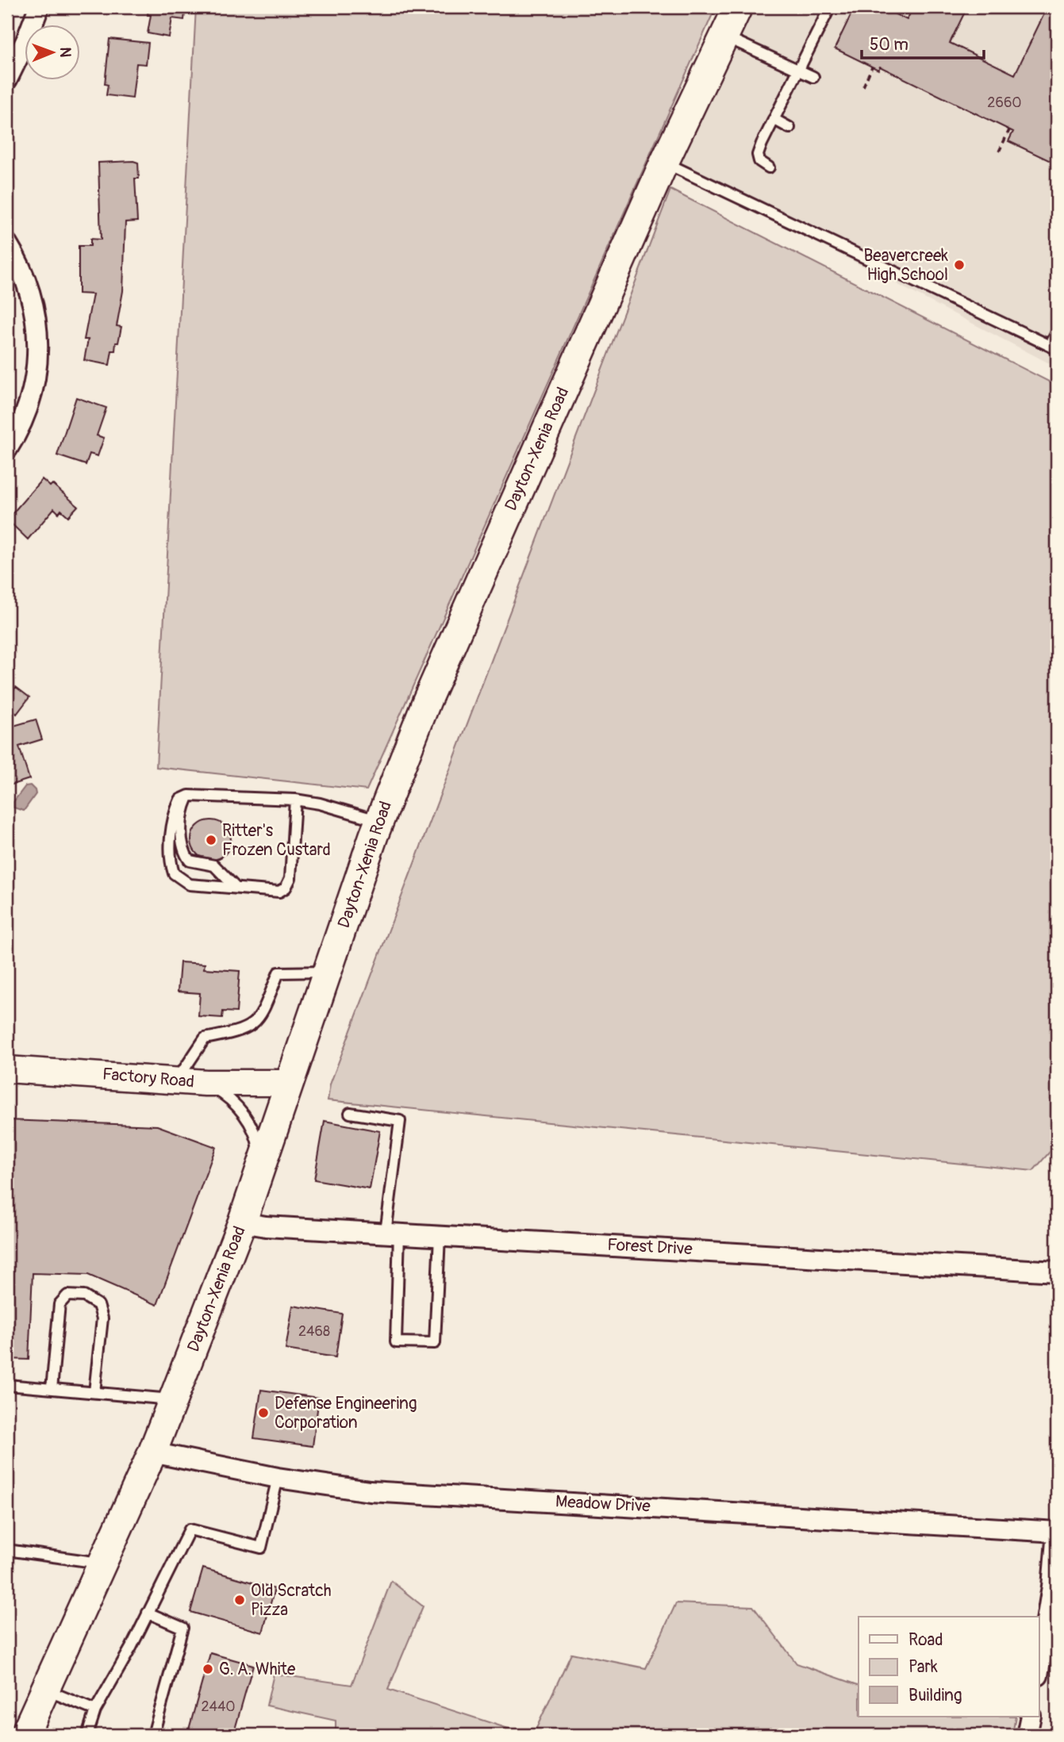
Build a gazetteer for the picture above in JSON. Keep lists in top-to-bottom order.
{
  "streets": {
    "main road": ["Dayton-Xenia Road"],
    "street": ["Factory Road", "Forest Drive", "Meadow Drive"]
  },
  "crossings": [
    ["Dayton-Xenia Road", "Factory Road"],
    ["Dayton-Xenia Road", "Forest Drive"],
    ["Dayton-Xenia Road", "Meadow Drive"]
  ],
  "places": [
    "Beavercreek High School",
    "Ritter's Frozen Custard",
    "Defense Engineering Corporation",
    "Old Scratch Pizza",
    "G. A. White"
  ],
  "house_numbers": ["2660", "2468", "2440"],
  "legend": ["Road", "Park", "Building"],
  "scale_bar": "50 m",
  "north": "right"
}
